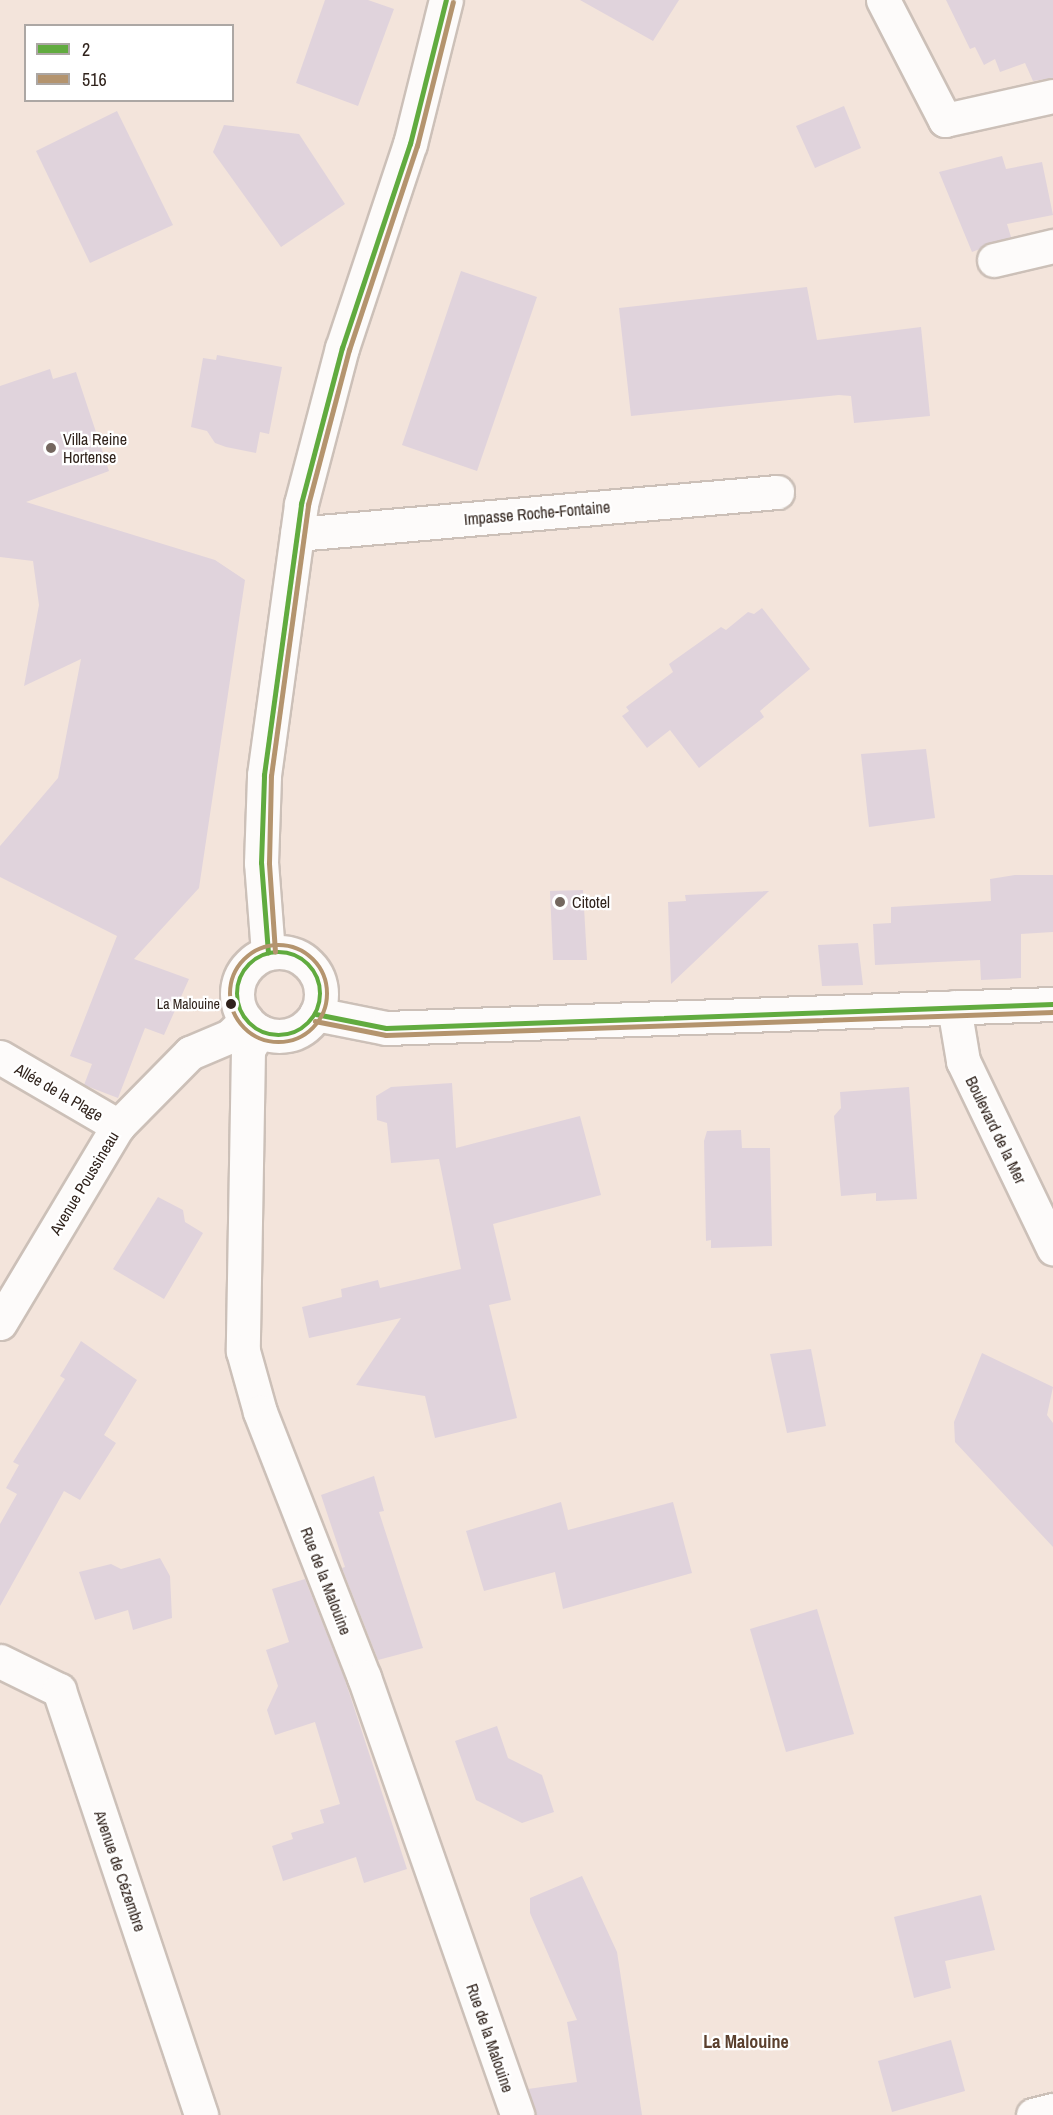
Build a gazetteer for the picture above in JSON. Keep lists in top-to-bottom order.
{
  "streets": {
    "street": [
      "Impasse Roche-Fontaine",
      "Allée de la Plage",
      "Boulevard de la Mer",
      "Avenue Poussineau",
      "Rue de la Malouine",
      "Avenue de Cézembre"
    ]
  },
  "crossings": [
    ["Allée de la Plage", "Avenue Poussineau"],
    ["Avenue Poussineau", "Rue de la Malouine"]
  ],
  "districts": ["La Malouine"],
  "places": ["Villa Reine Hortense", "Citotel", "La Malouine"],
  "lines": ["transit line 2", "transit line 516"],
  "legend": ["2", "516"]
}
